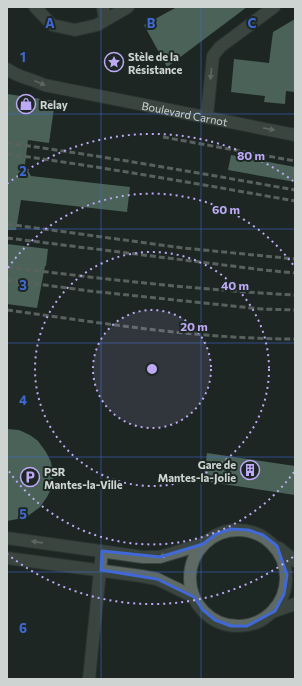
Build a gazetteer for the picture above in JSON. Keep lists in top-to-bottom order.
{
  "streets": {
    "street": ["Boulevard Carnot"]
  },
  "one_way": ["Boulevard Carnot"],
  "places": {
    "place": ["Stèle de la Résistance"],
    "shop": ["Relay"],
    "building": ["Gare de Mantes-la-Jolie"],
    "parking": ["PSR Mantes-la-Ville"]
  },
  "grid": {
    "columns": ["A", "B", "C"],
    "rows": [
      "1",
      "2",
      "3",
      "4",
      "5",
      "6"
    ]
  },
  "rings": [
    "80 m",
    "60 m",
    "40 m",
    "20 m"
  ]
}
